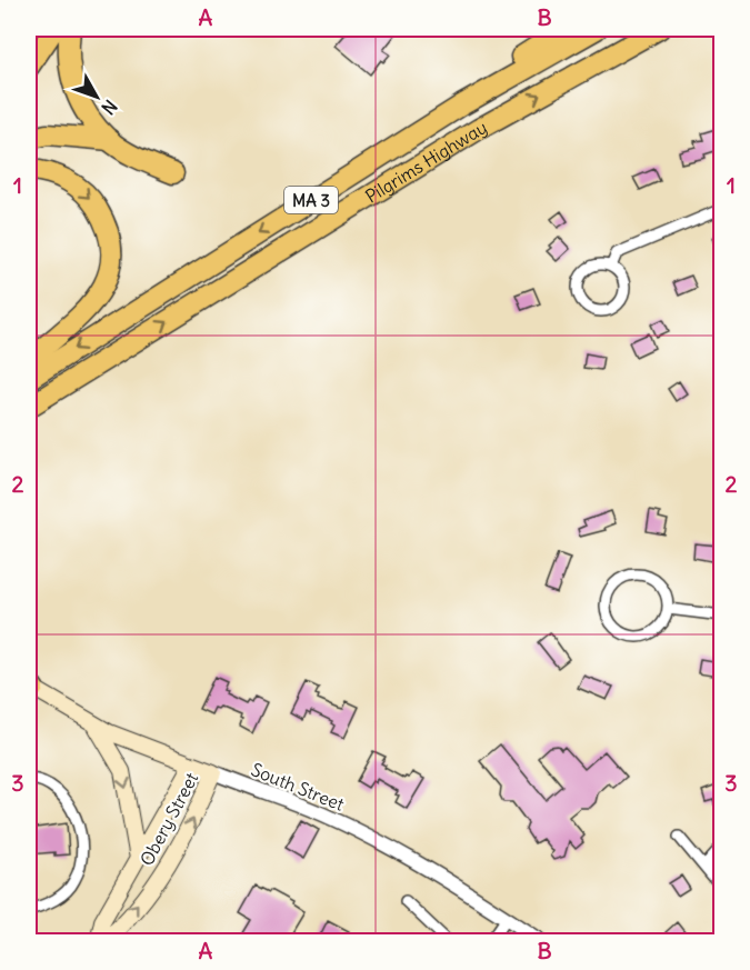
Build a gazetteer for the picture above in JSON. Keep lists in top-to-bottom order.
{
  "streets": {
    "highway": ["Pilgrims Highway", "MA 3"],
    "main road": ["South Street", "Obery Street"]
  },
  "crossings": [
    ["South Street", "Obery Street"]
  ],
  "north": "bottom right",
  "grid": {
    "columns": ["A", "B"],
    "rows": ["1", "2", "3"]
  }
}
